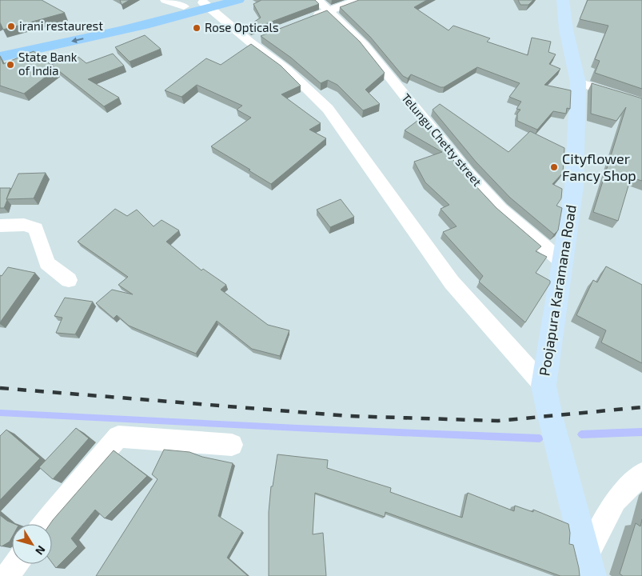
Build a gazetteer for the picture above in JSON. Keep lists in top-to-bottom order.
{
  "streets": {
    "main road": ["Poojapura Karamana Road"],
    "street": ["Telungu Chetty street"]
  },
  "crossings": [
    ["Telungu Chetty street", "Poojapura Karamana Road"]
  ],
  "places": [
    "irani restaurest",
    "Rose Opticals",
    "State Bank of India",
    "Cityflower Fancy Shop"
  ],
  "north": "bottom right"
}
